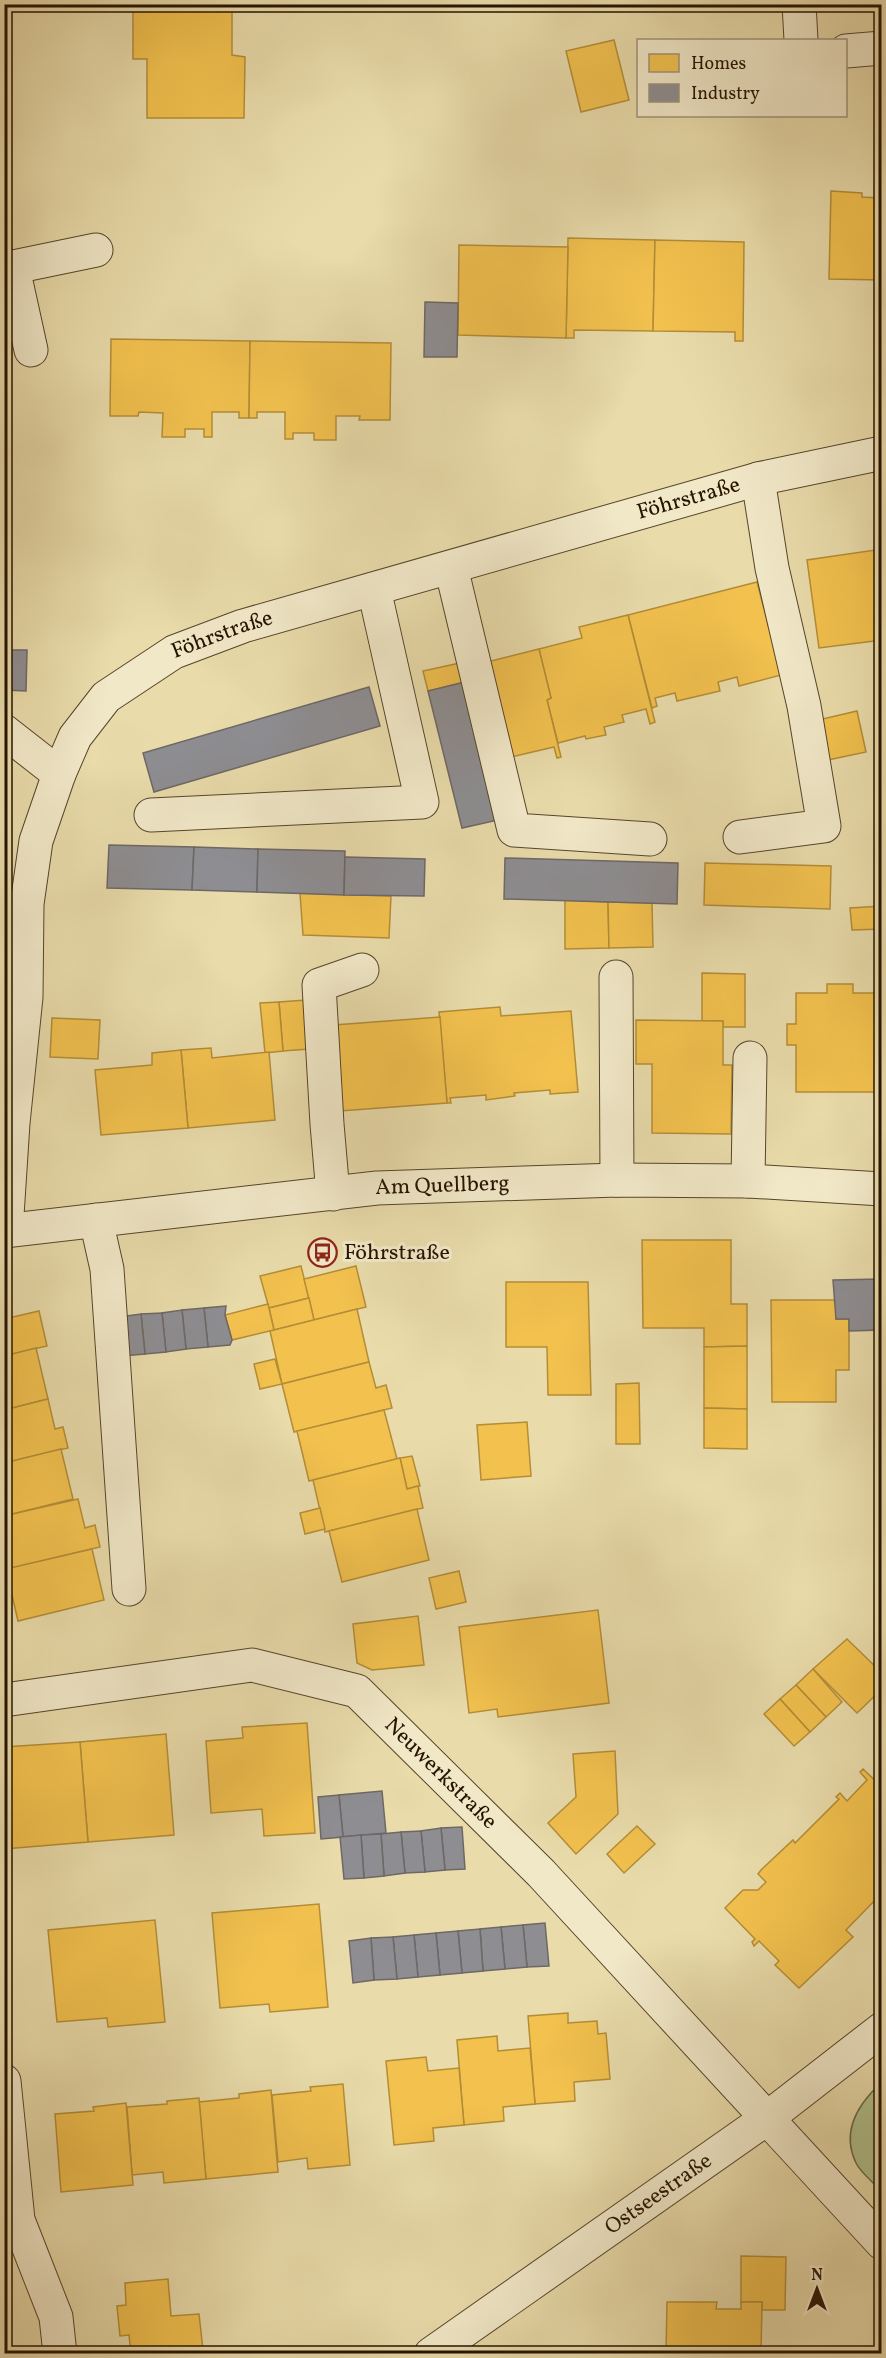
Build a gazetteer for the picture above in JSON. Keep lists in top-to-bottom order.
{
  "streets": {
    "street": [
      "Föhrstraße",
      "Am Quellberg",
      "Neuwerkstraße",
      "Ostseestraße"
    ]
  },
  "crossings": [
    ["Föhrstraße", "Am Quellberg"],
    ["Neuwerkstraße", "Ostseestraße"]
  ],
  "places": {
    "bus stop": ["Föhrstraße"]
  },
  "legend": ["Homes", "Industry"],
  "north": "top"
}
